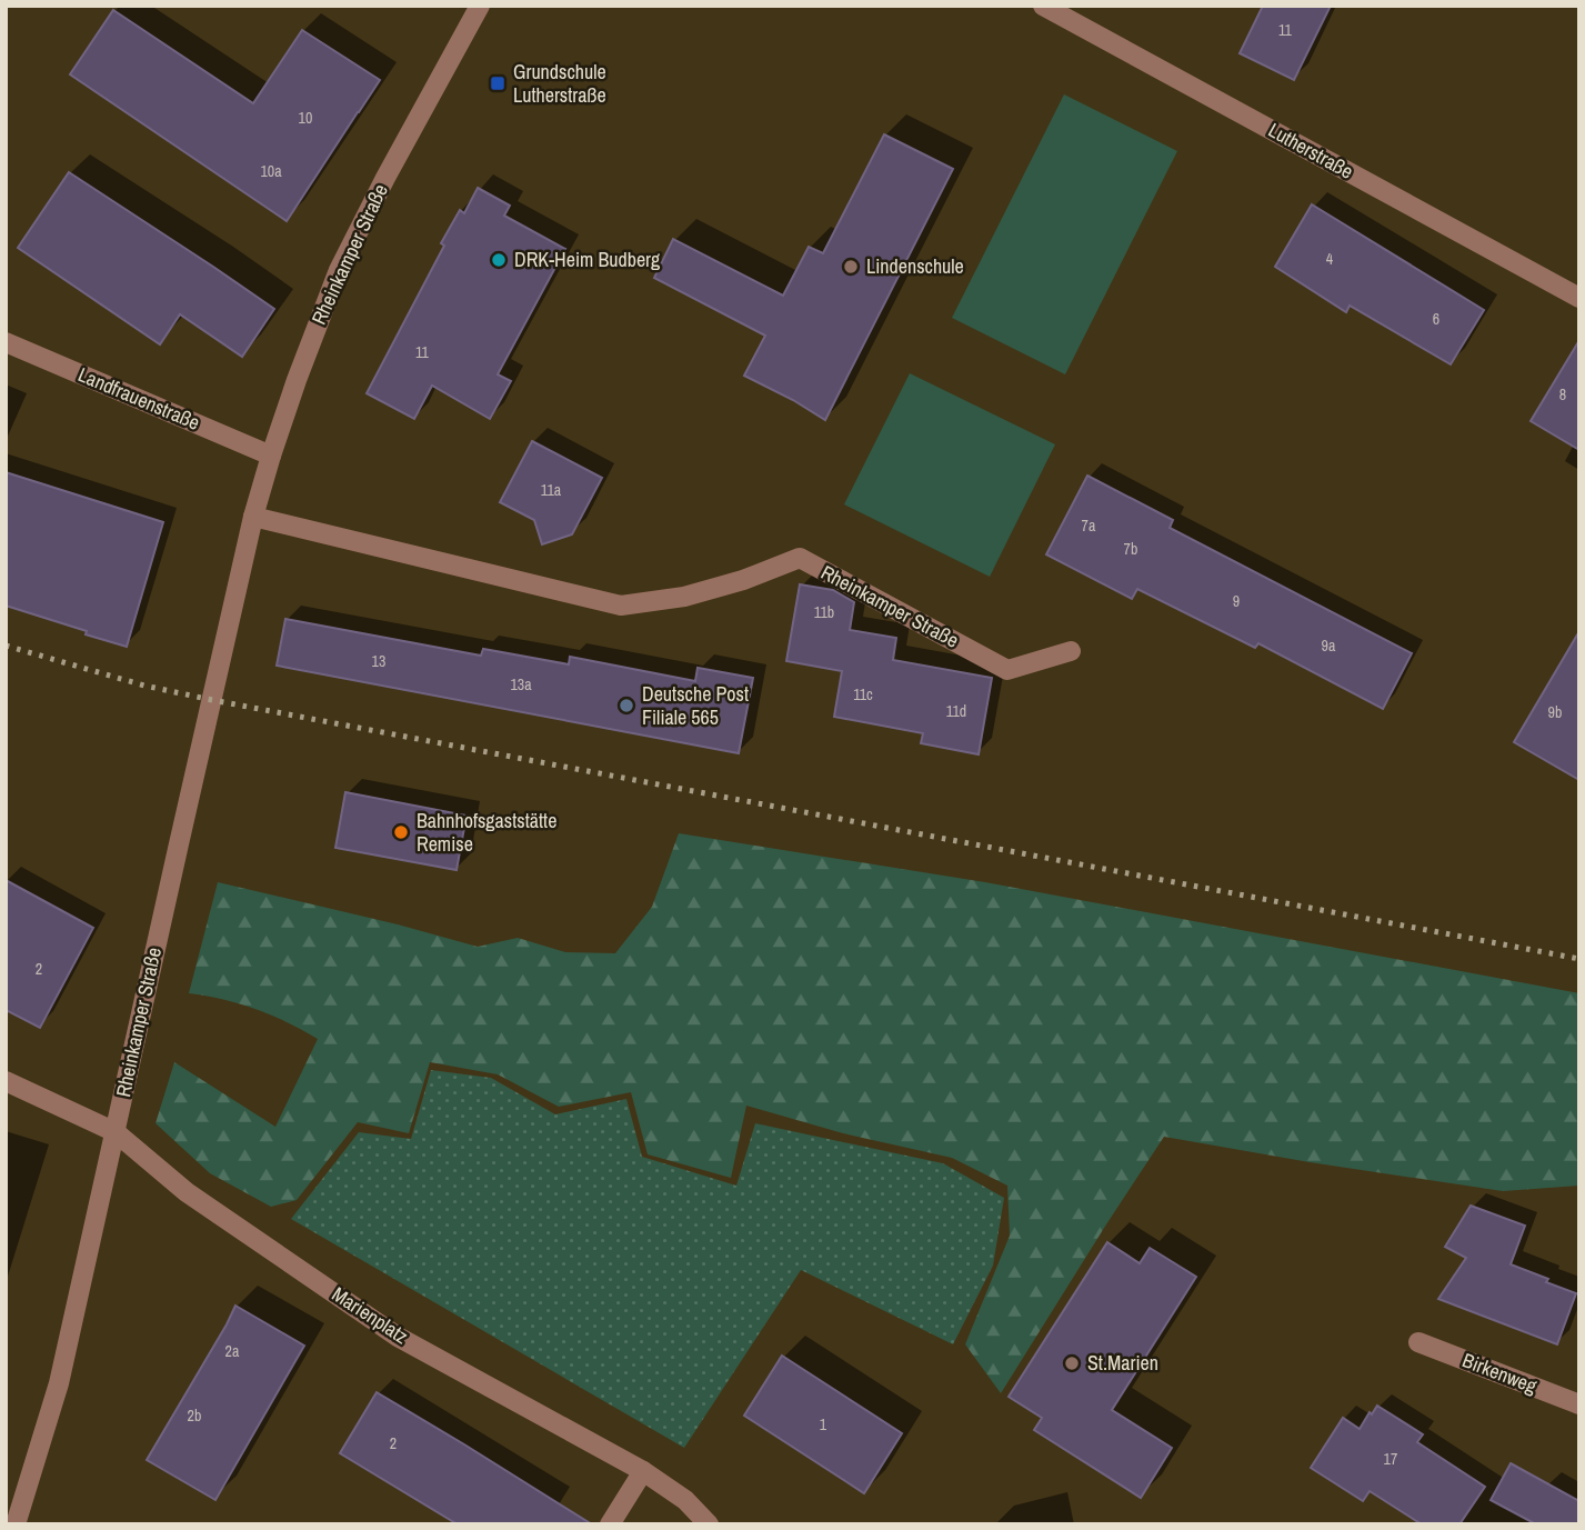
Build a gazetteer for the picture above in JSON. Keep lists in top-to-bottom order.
{
  "streets": {
    "street": [
      "Lutherstraße",
      "Rheinkamper Straße",
      "Landfrauenstraße",
      "Marienplatz",
      "Birkenweg"
    ]
  },
  "crossings": [
    ["Rheinkamper Straße", "Landfrauenstraße"],
    ["Rheinkamper Straße", "Marienplatz"]
  ],
  "places": {
    "transit": ["Grundschule Lutherstraße"],
    "other": [
      "DRK-Heim Budberg",
      "Lindenschule",
      "Deutsche Post Filiale 565",
      "Bahnhofsgaststätte Remise",
      "St.Marien"
    ]
  },
  "house_numbers": [
    "11",
    "10",
    "10a",
    "4",
    "6",
    "11",
    "8",
    "11a",
    "7a",
    "7b",
    "9",
    "11b",
    "9a",
    "13",
    "13a",
    "11c",
    "11d",
    "9b",
    "2",
    "2a",
    "2b",
    "1",
    "2",
    "17"
  ]
}
